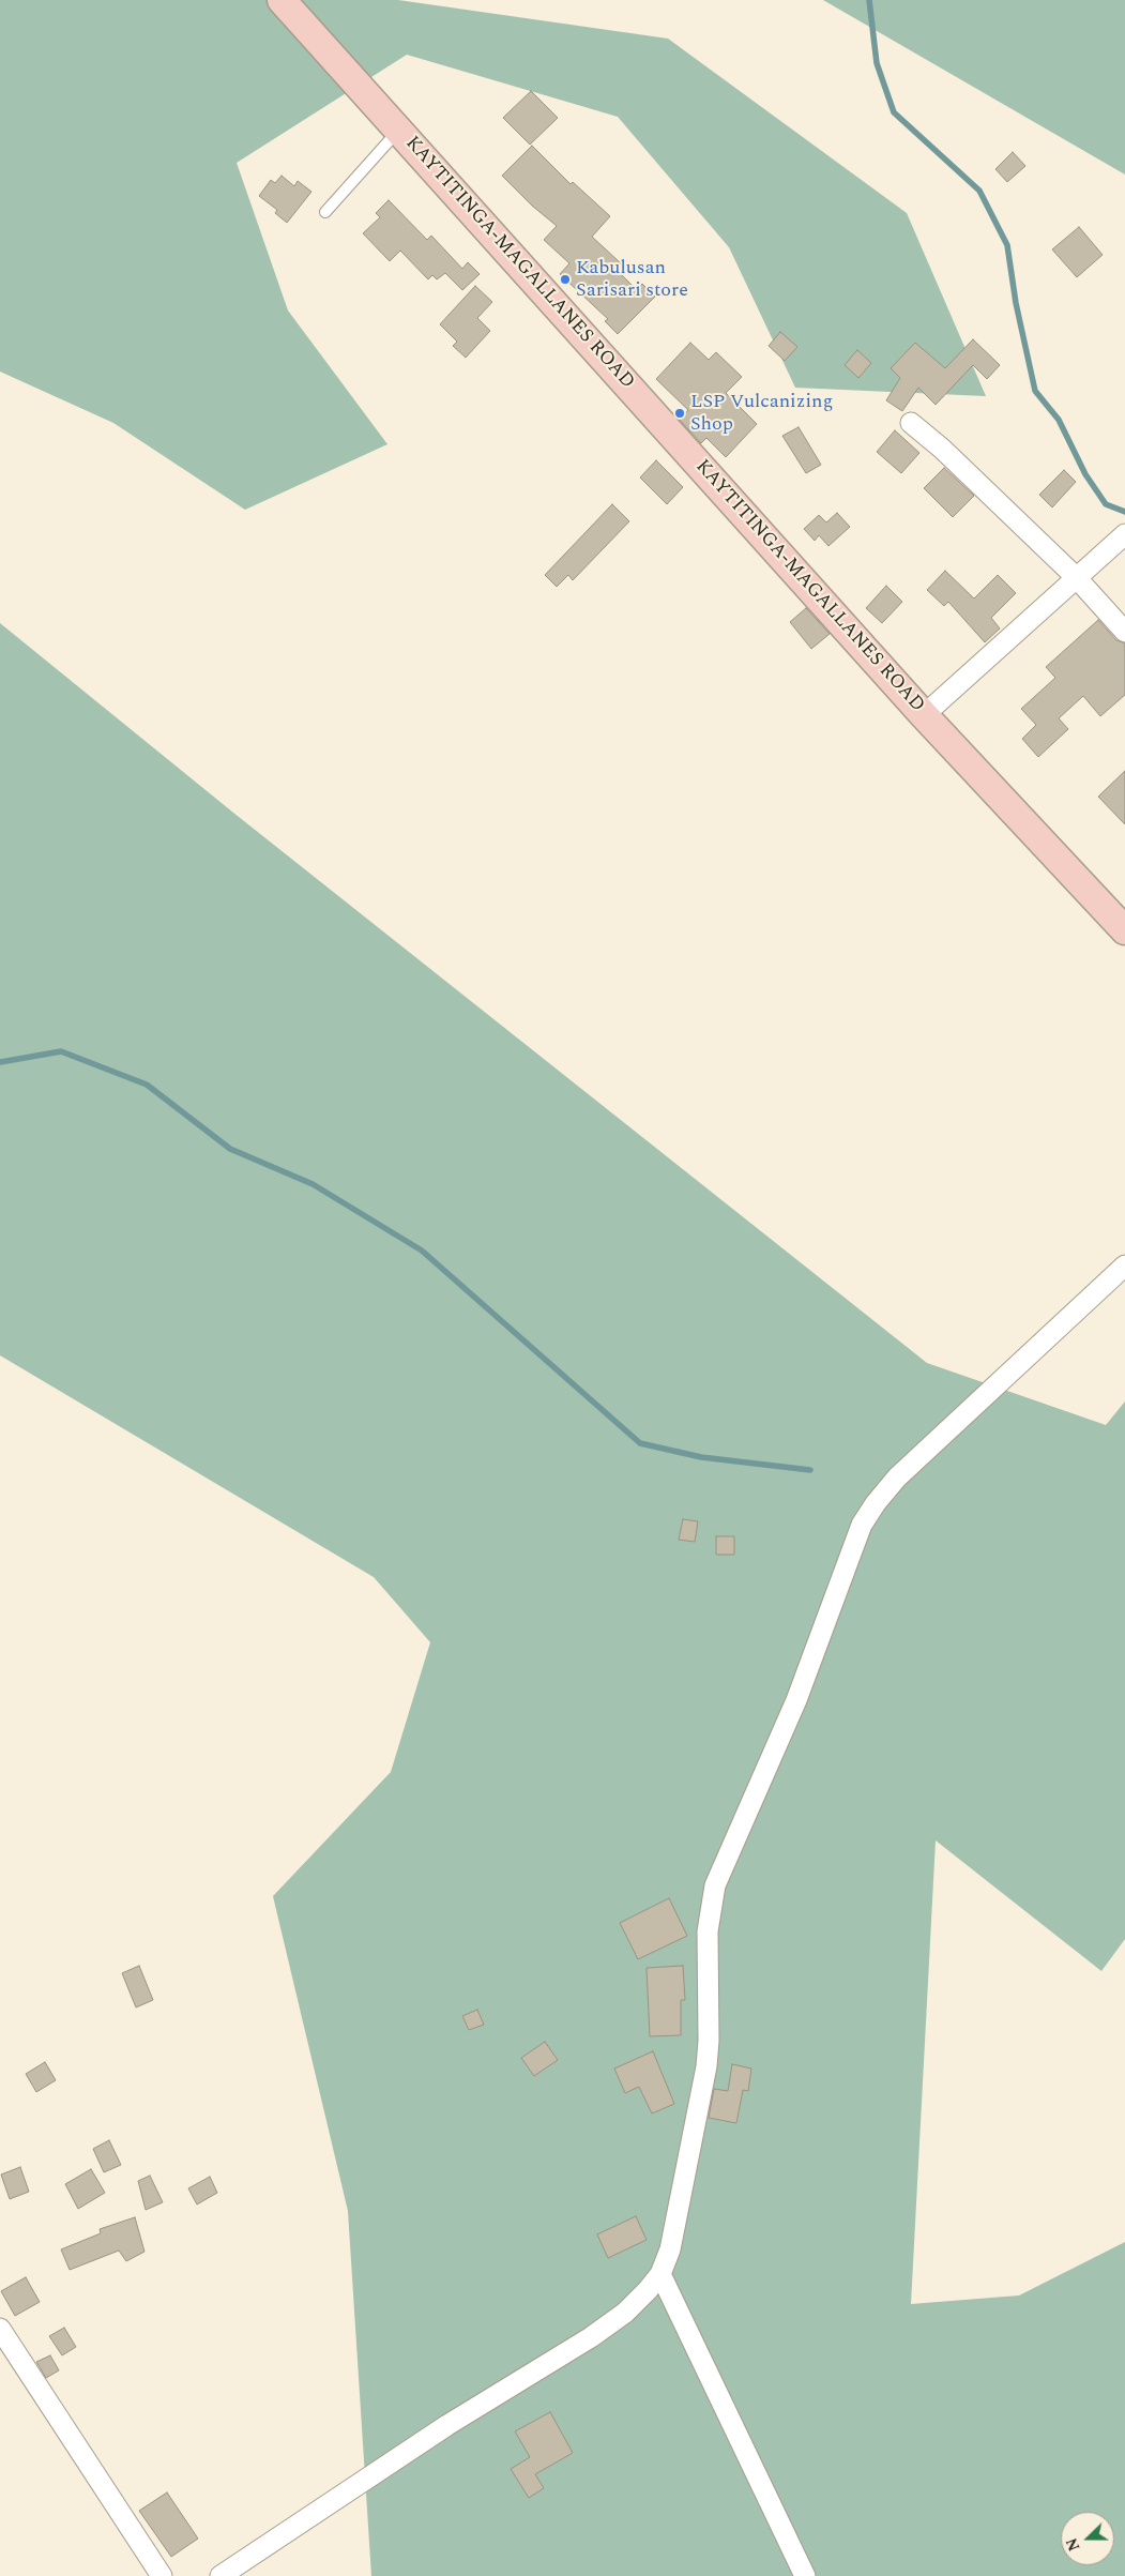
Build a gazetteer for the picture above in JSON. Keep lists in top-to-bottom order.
{
  "streets": {
    "main road": ["KAYTITINGA-MAGALLANES ROAD"]
  },
  "places": ["Kabulusan Sarisari store", "LSP Vulcanizing Shop"],
  "north": "left"
}
